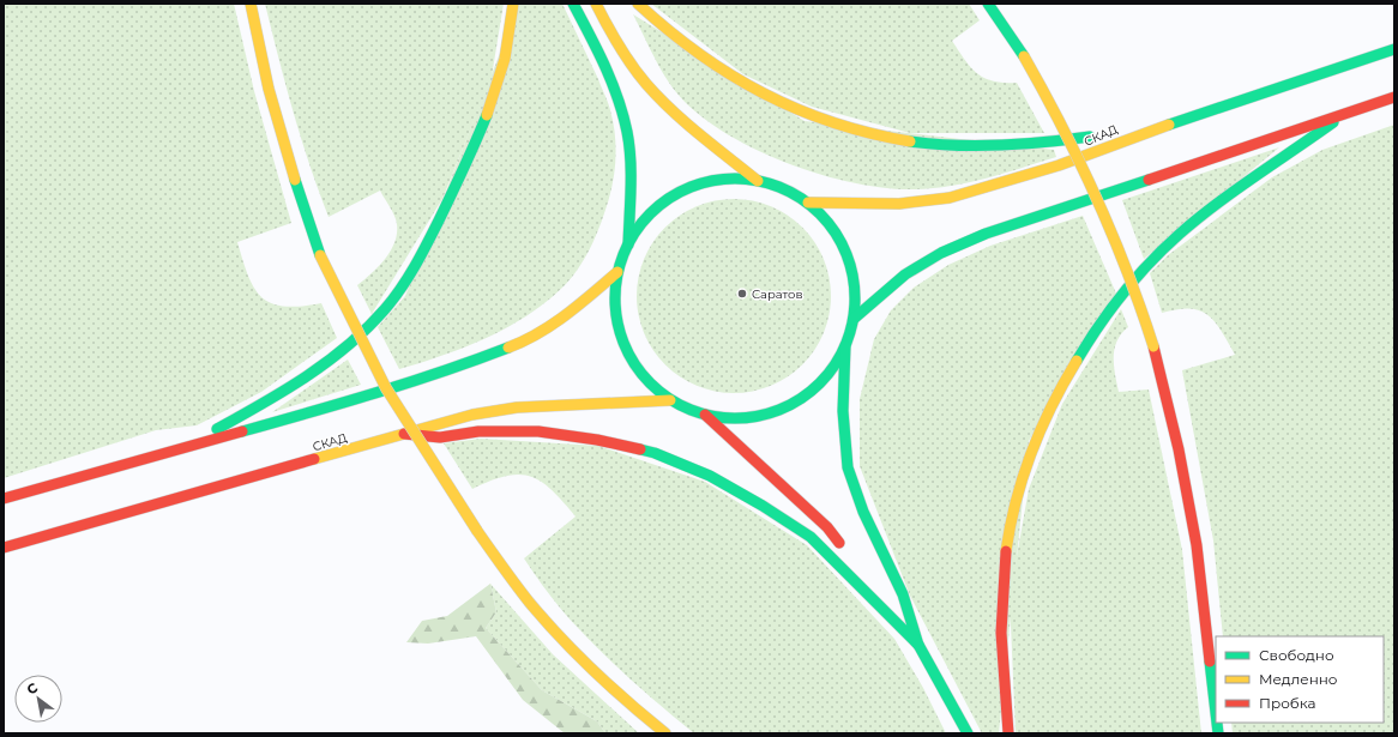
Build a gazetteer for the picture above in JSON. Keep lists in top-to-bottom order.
{
  "streets": {
    "main road": ["СКАД"]
  },
  "places": ["Саратов"],
  "legend": ["Свободно", "Медленно", "Пробка"],
  "north": "top left"
}
